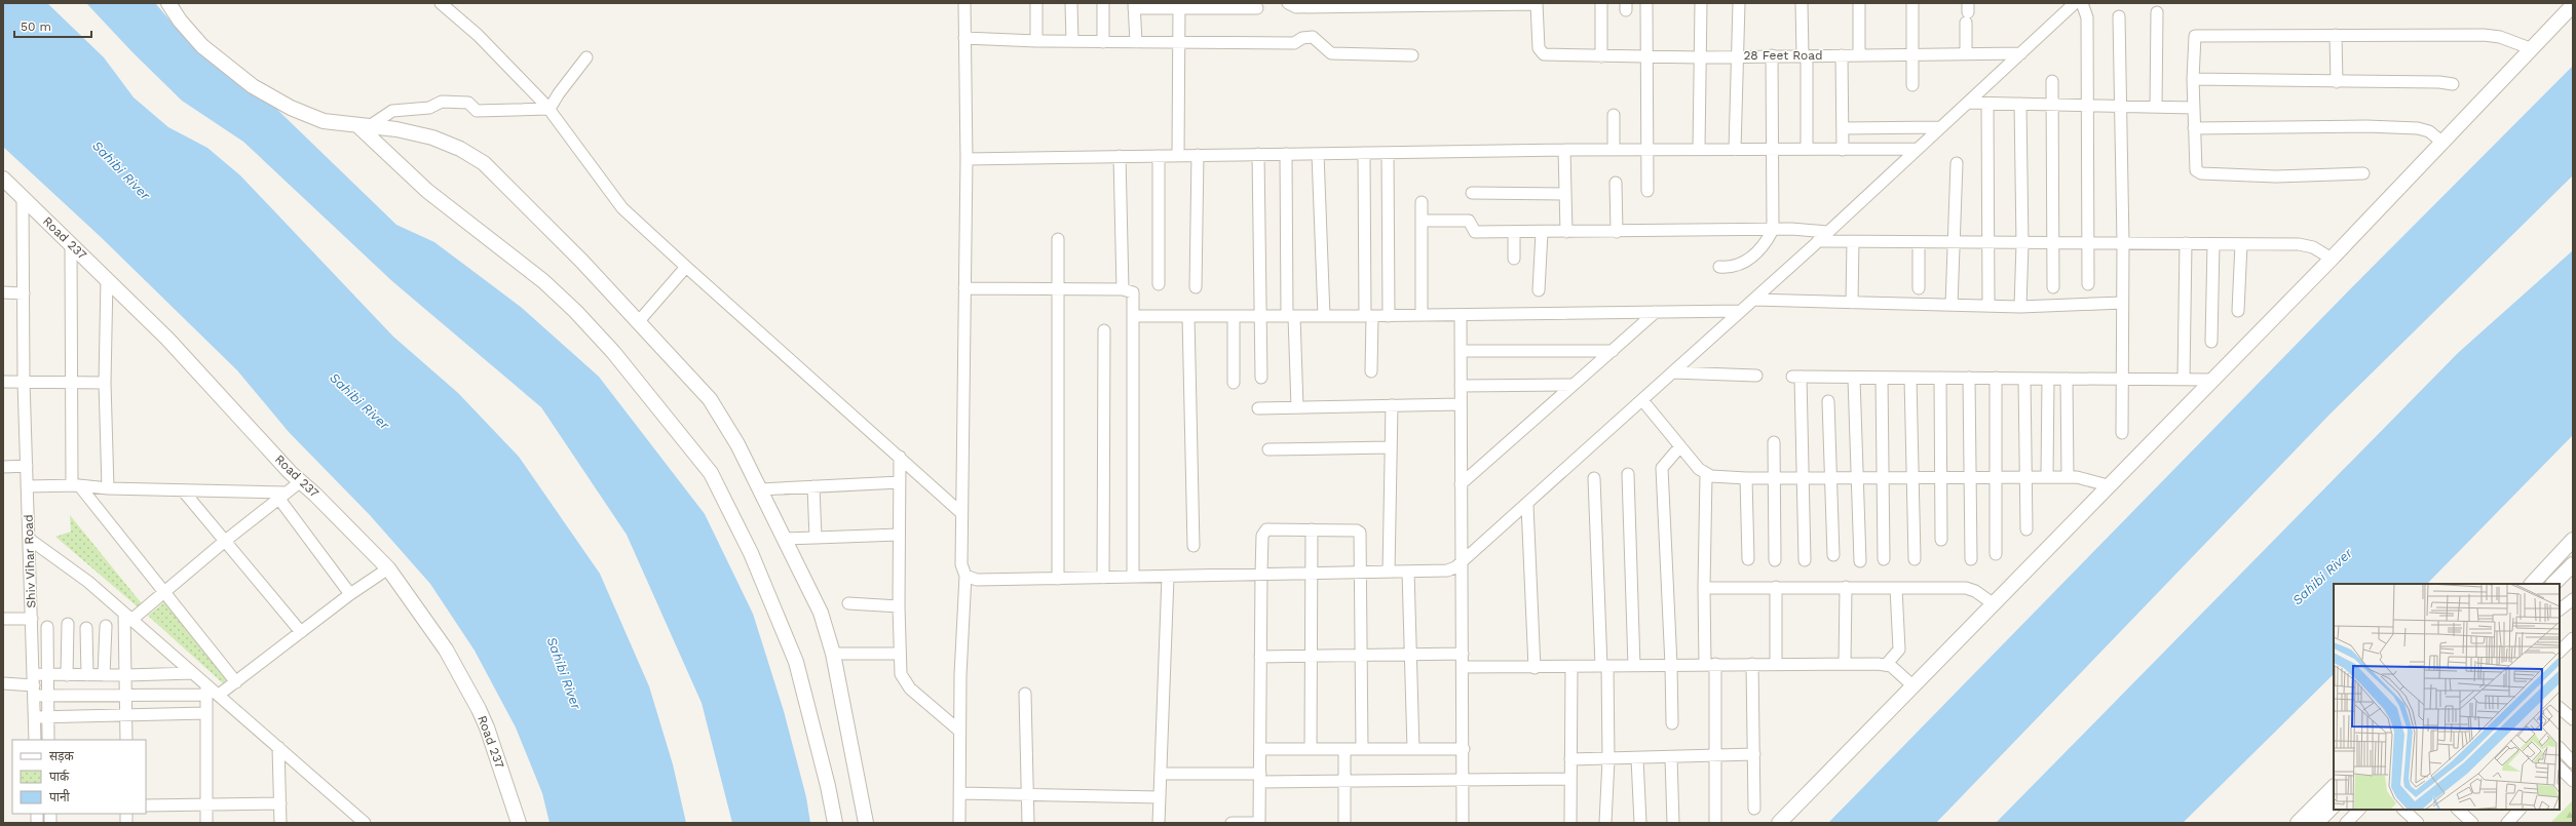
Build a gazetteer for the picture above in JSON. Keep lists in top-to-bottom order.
{
  "streets": {
    "street": ["28 Feet Road", "Road 237", "Shiv Vihar Road"]
  },
  "crossings": [
    ["Road 237", "Shiv Vihar Road"]
  ],
  "water": ["Sahibi River"],
  "legend": ["सड़क", "पार्क", "पानी"],
  "scale_bar": "50 m"
}
